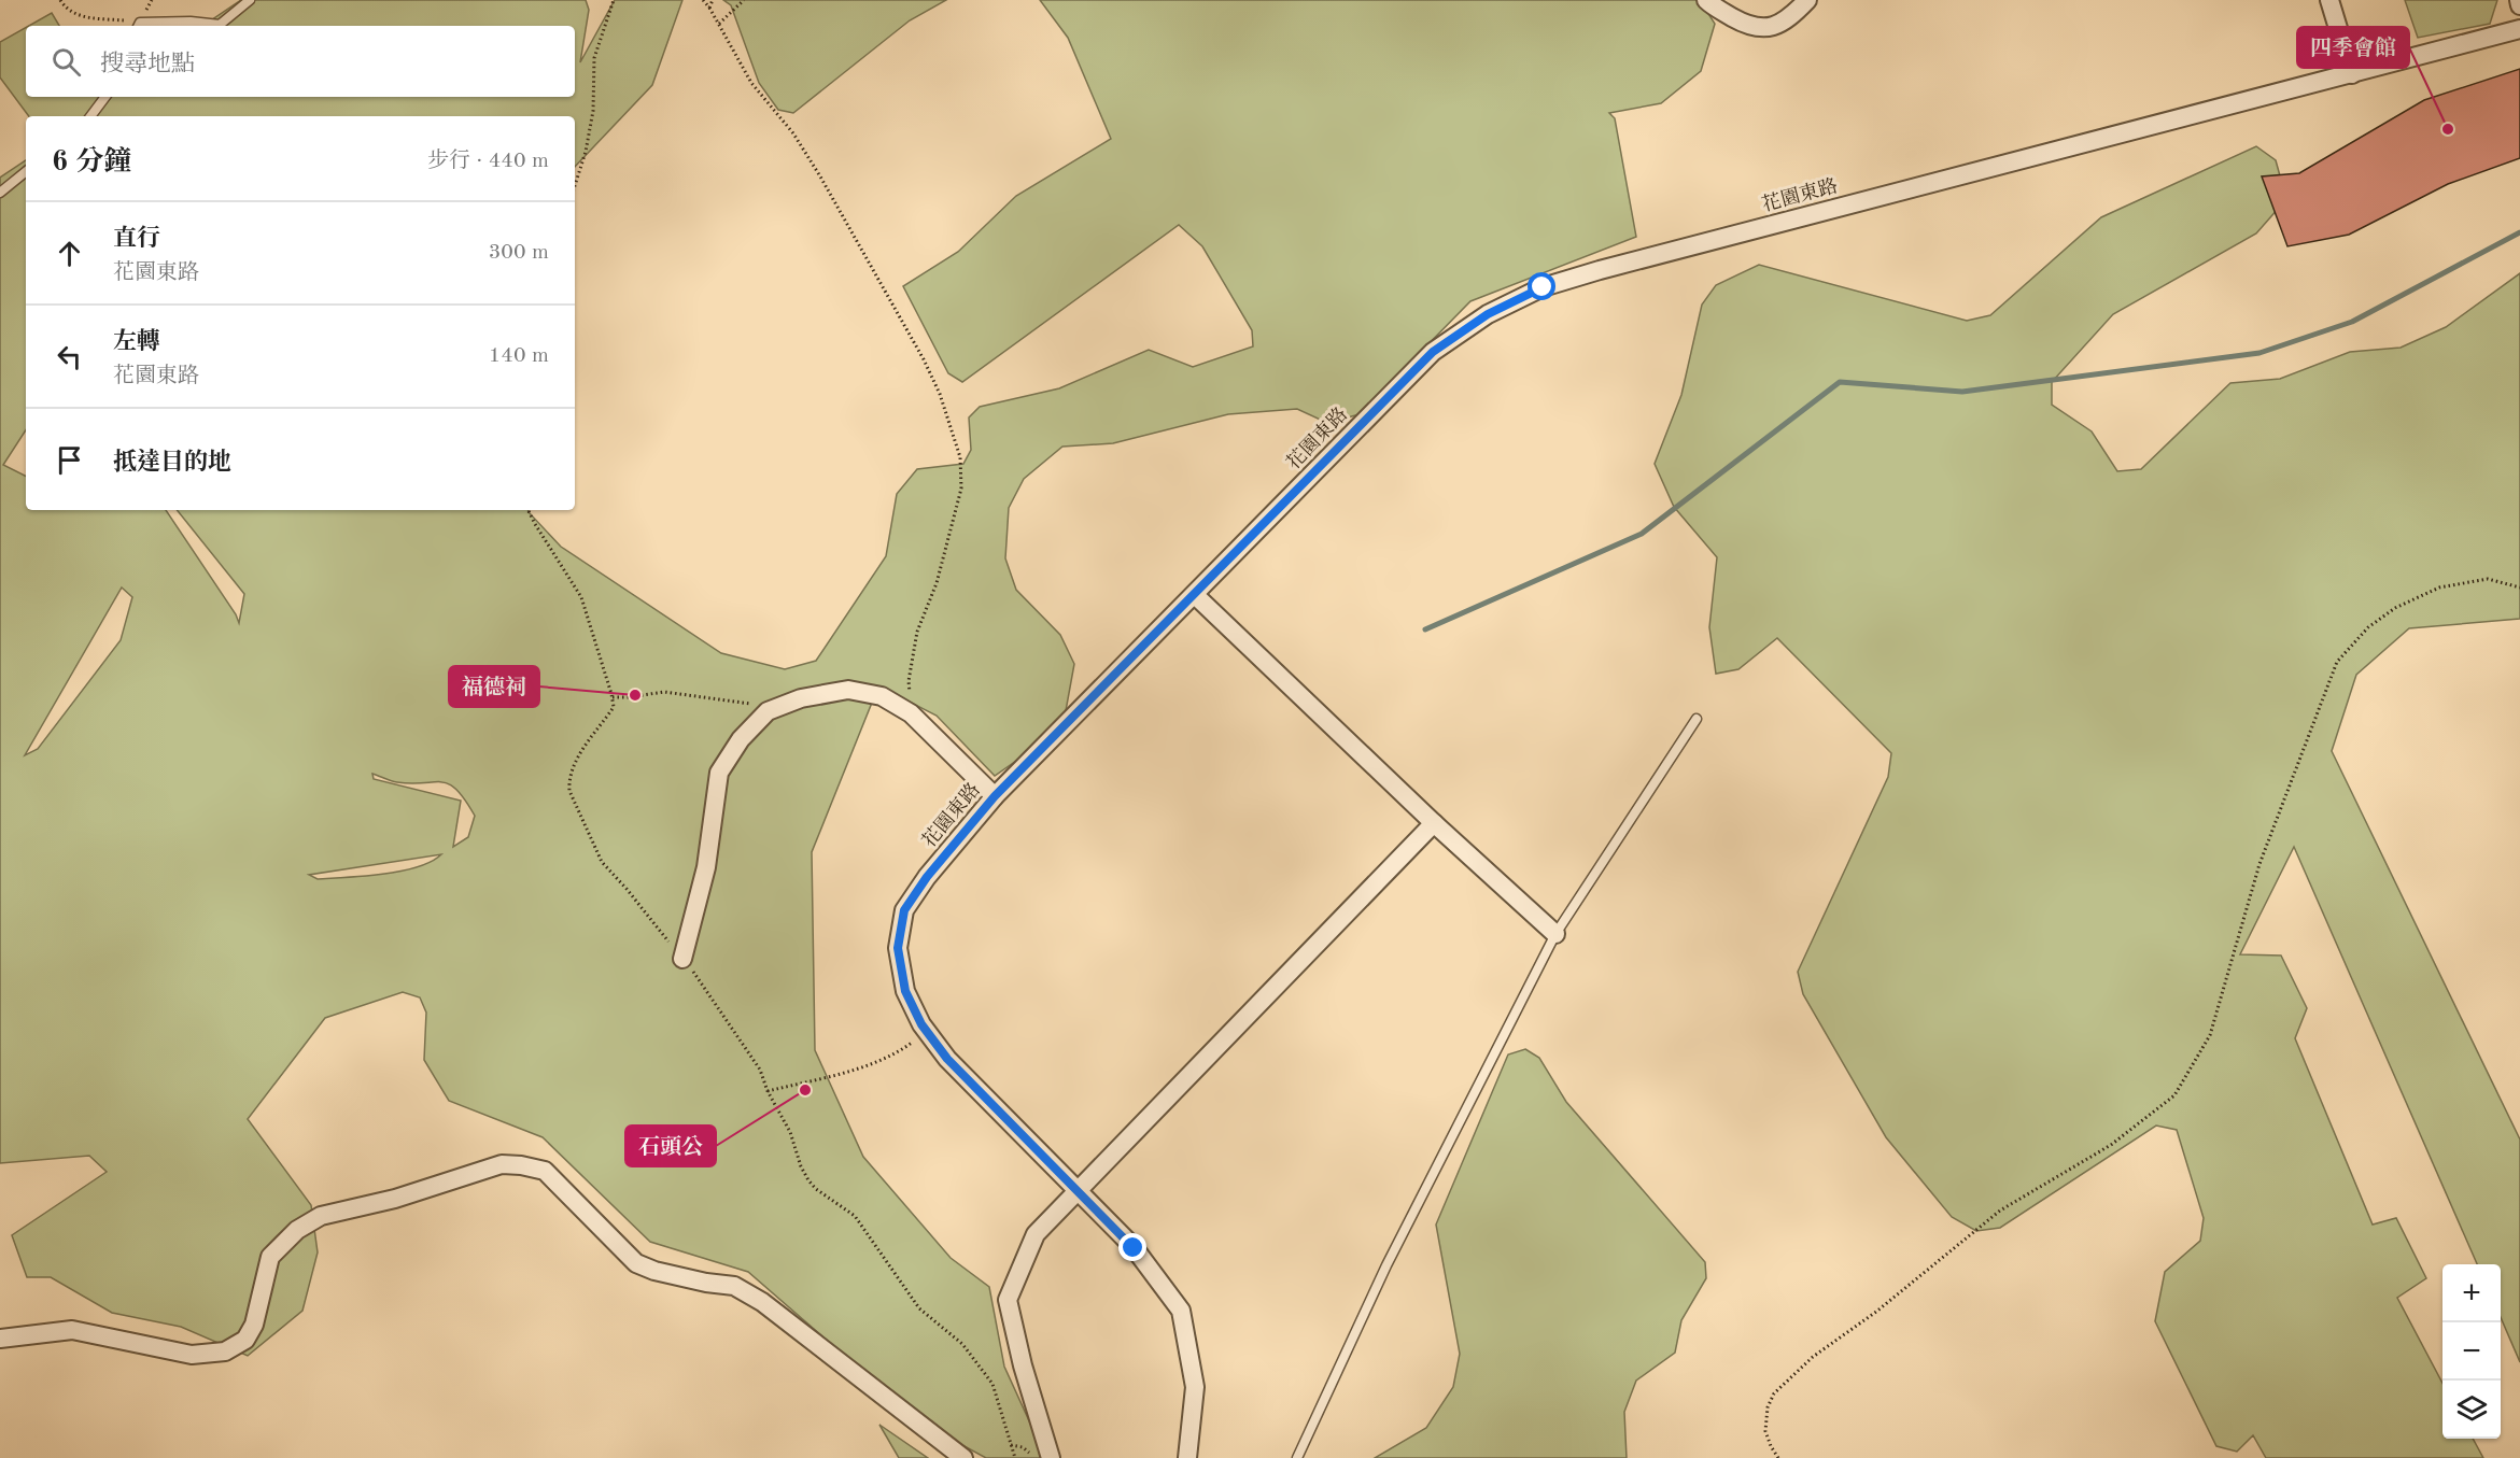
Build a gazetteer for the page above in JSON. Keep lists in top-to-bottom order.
{
  "streets": {
    "street": ["花園東路"]
  },
  "places": ["四季會館", "福德祠", "石頭公"],
  "page": {
    "search": "搜尋地點",
    "heading": ["6 分鐘", "步行 · 440 m"],
    "list": [
      ["直行", "花園東路", "300 m"],
      ["左轉", "花園東路", "140 m"],
      "抵達目的地"
    ],
    "map_buttons": ["+", "−"]
  }
}
